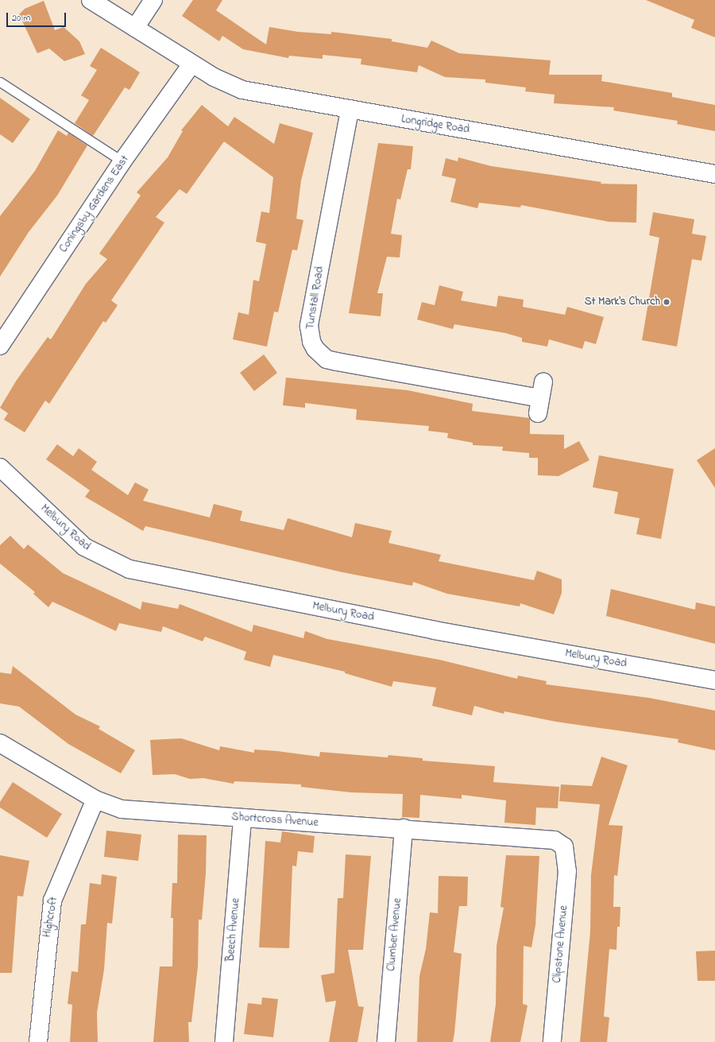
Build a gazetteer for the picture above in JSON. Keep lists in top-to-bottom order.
{
  "streets": {
    "street": [
      "Longridge Road",
      "Coningsby Gardens East",
      "Tunstall Road",
      "Melbury Road",
      "Shortcross Avenue",
      "Highcroft",
      "Beech Avenue",
      "Clumber Avenue",
      "Clipstone Avenue"
    ]
  },
  "crossings": [
    ["Longridge Road", "Coningsby Gardens East"],
    ["Longridge Road", "Tunstall Road"],
    ["Shortcross Avenue", "Highcroft"],
    ["Shortcross Avenue", "Beech Avenue"],
    ["Shortcross Avenue", "Clumber Avenue"],
    ["Shortcross Avenue", "Clipstone Avenue"]
  ],
  "places": ["St Mark's Church"],
  "scale_bar": "20 m"
}
